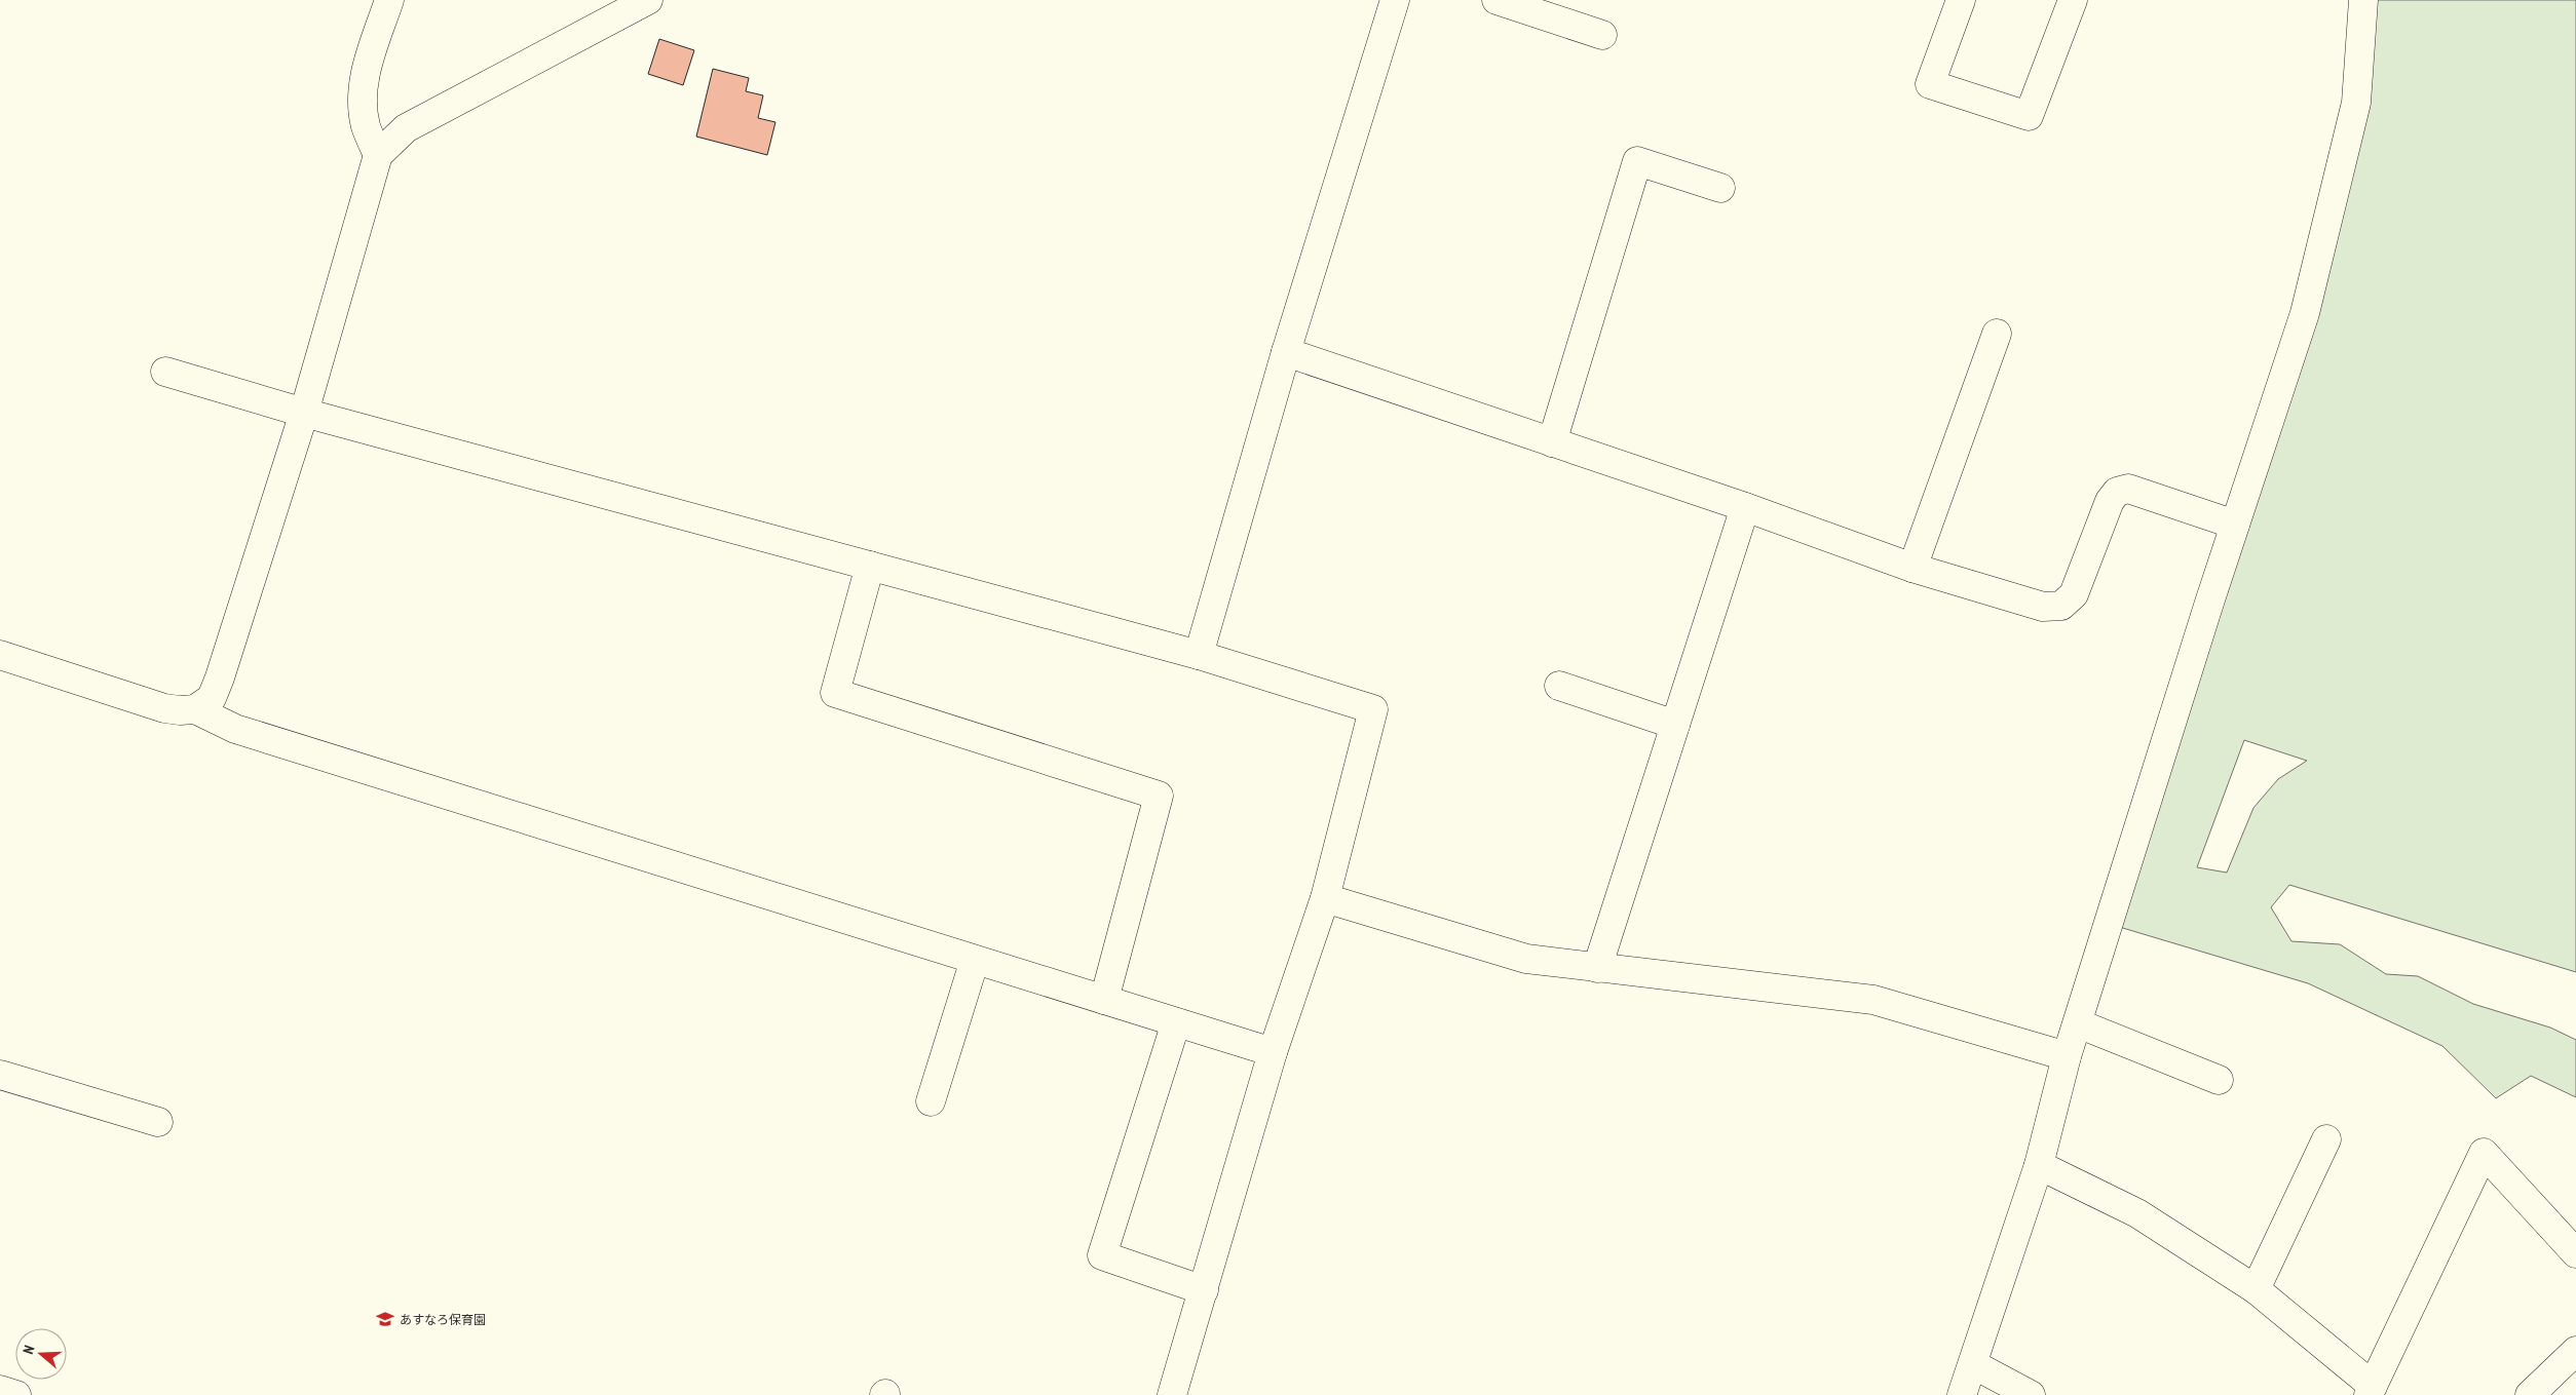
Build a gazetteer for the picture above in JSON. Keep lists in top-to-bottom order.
{
  "places": {
    "school or university": ["あすなろ保育園"]
  },
  "north": "left"
}
